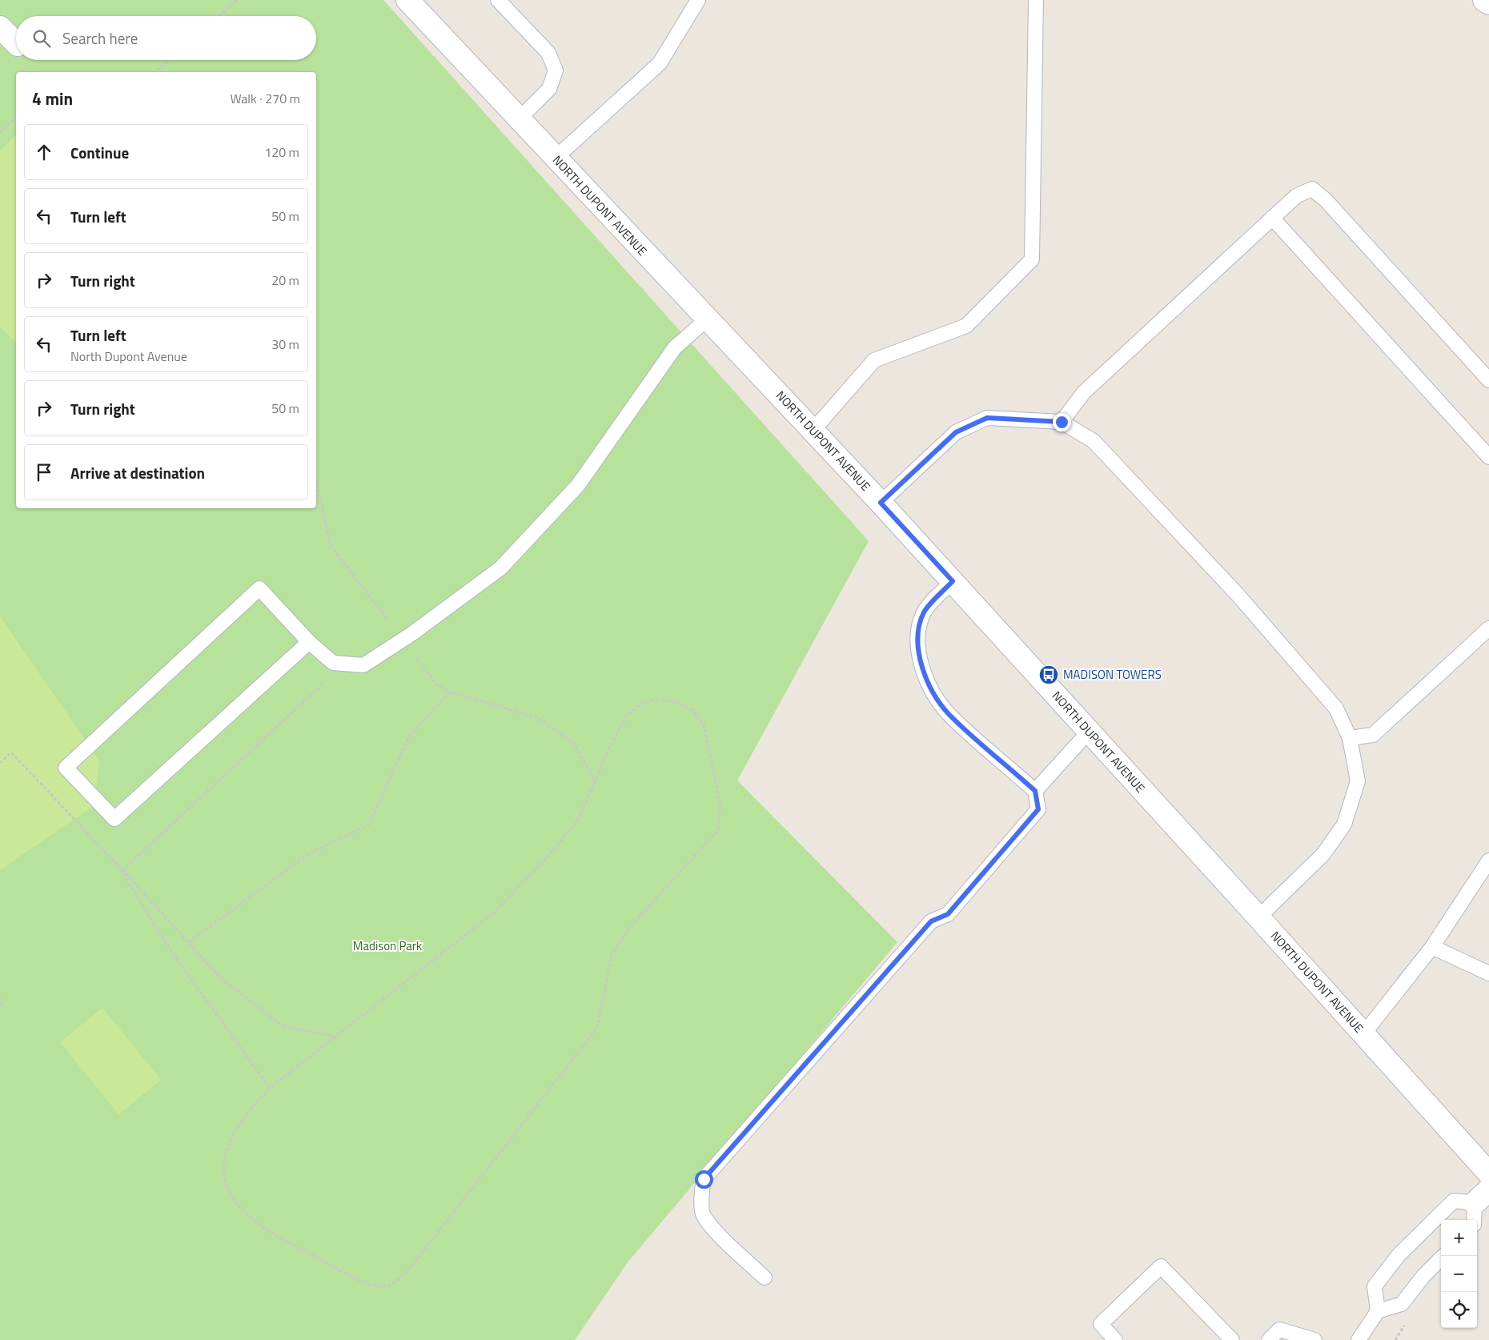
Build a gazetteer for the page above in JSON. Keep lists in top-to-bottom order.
{
  "streets": {
    "street": ["NORTH DUPONT AVENUE"]
  },
  "parks": ["Madison Park"],
  "places": {
    "bus stop": ["MADISON TOWERS"]
  },
  "page": {
    "search": "Search here",
    "heading": ["4 min", "Walk · 270 m"],
    "list": [
      ["Continue", "120 m"],
      ["Turn left", "50 m"],
      ["Turn right", "20 m"],
      ["Turn left", "North Dupont Avenue", "30 m"],
      ["Turn right", "50 m"],
      "Arrive at destination"
    ],
    "map_buttons": ["+", "−"]
  }
}
